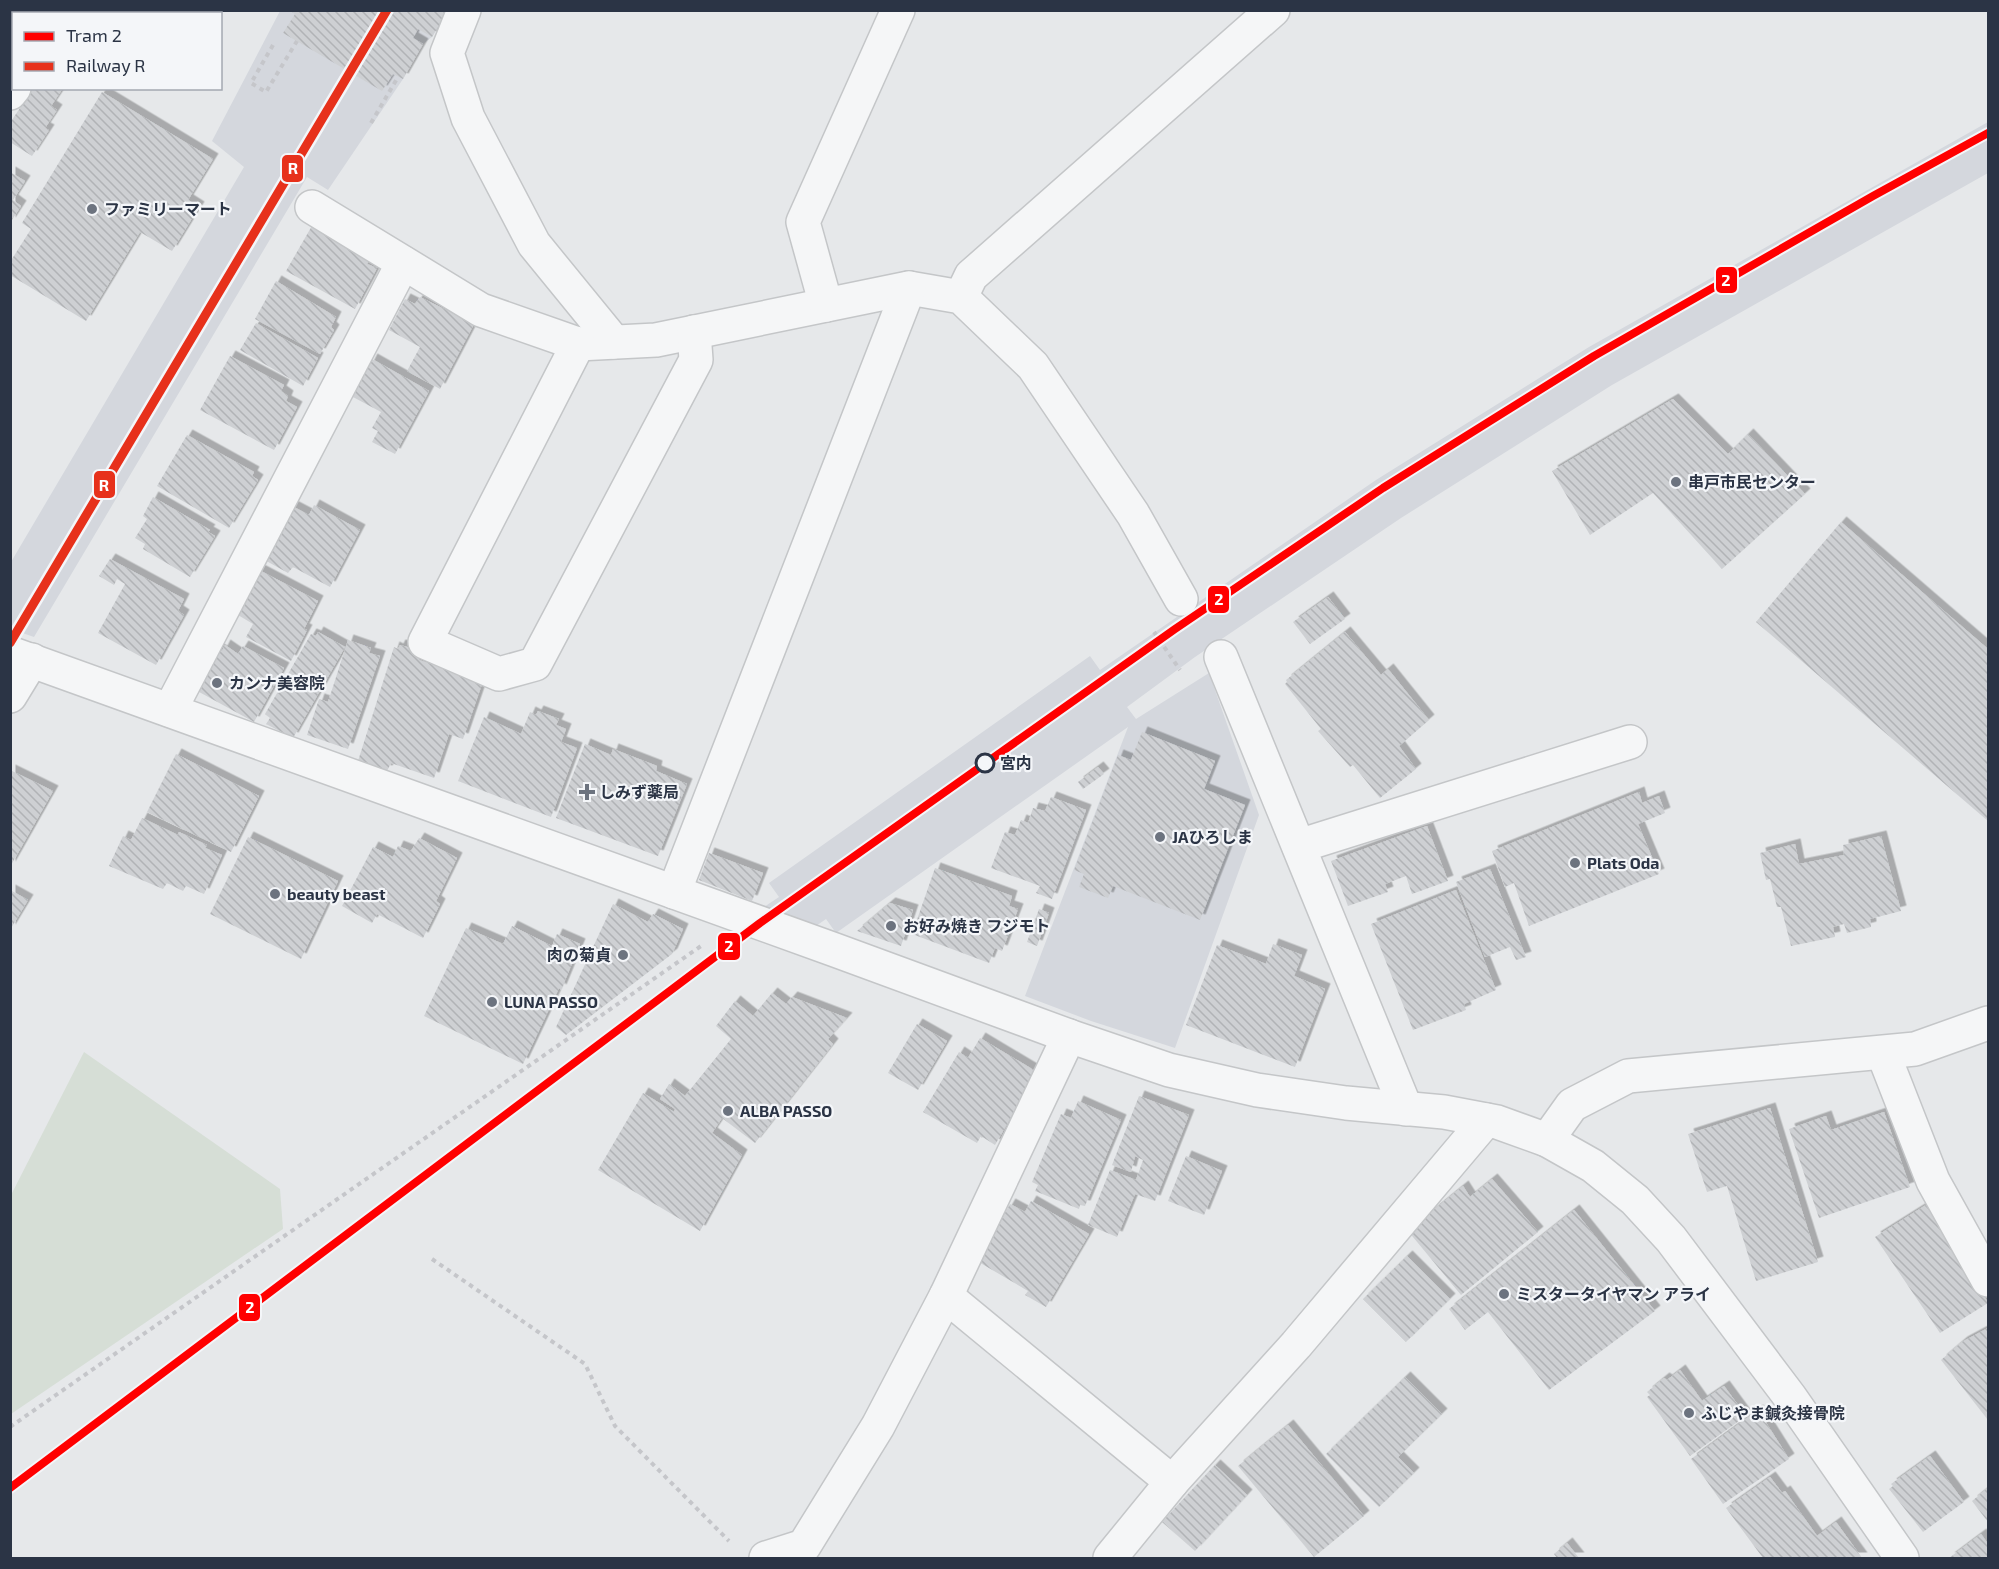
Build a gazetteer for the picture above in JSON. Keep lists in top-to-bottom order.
{
  "places": {
    "other": [
      "ファミリーマート",
      "串戸市民センター",
      "カンナ美容院",
      "宮内",
      "JAひろしま",
      "Plats Oda",
      "beauty beast",
      "お好み焼き フジモト",
      "肉の菊貞",
      "LUNA PASSO",
      "ALBA PASSO",
      "ミスタータイヤマン アライ",
      "ふじやま鍼灸接骨院"
    ],
    "health": ["しみず薬局"]
  },
  "lines": ["rail line R", "tram line 2"],
  "legend": ["Tram 2", "Railway R"]
}
